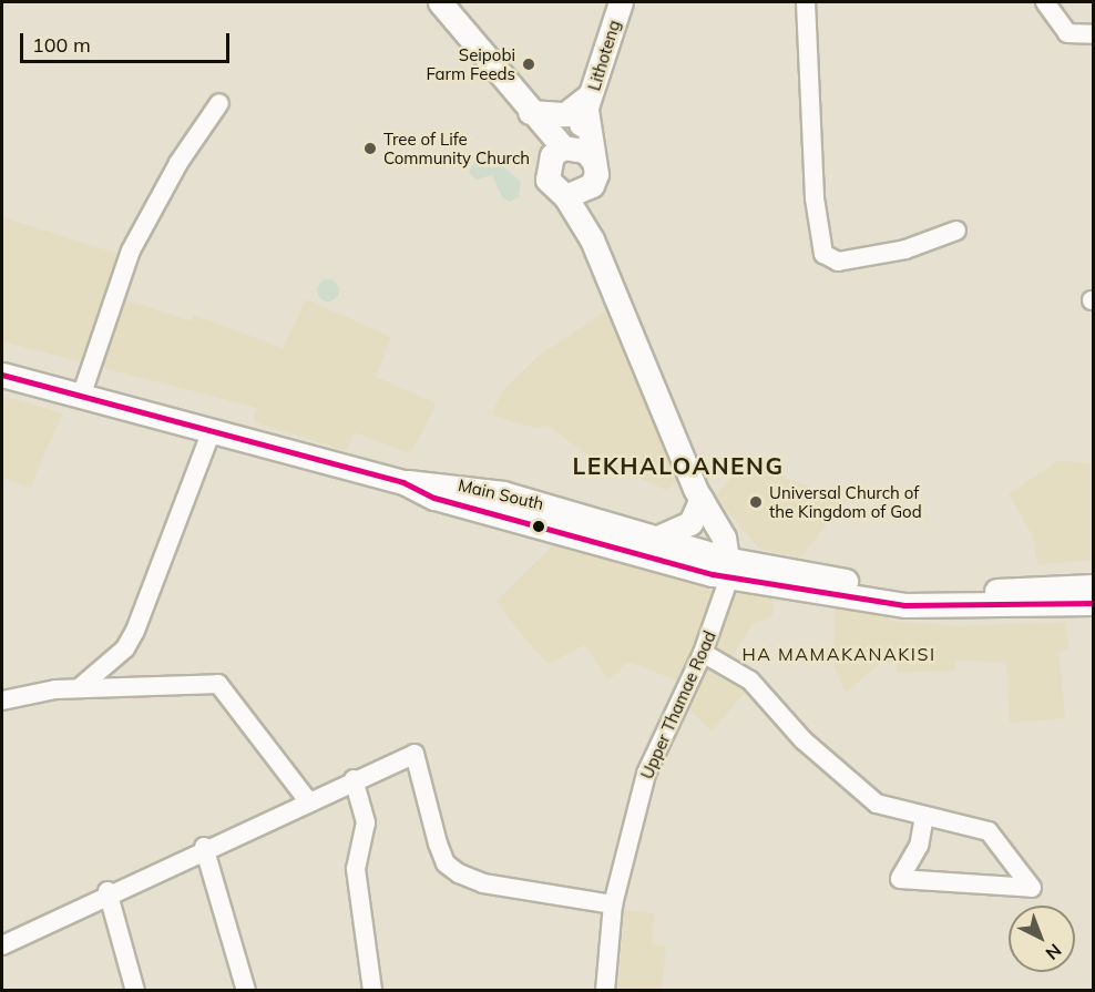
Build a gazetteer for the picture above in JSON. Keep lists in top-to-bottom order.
{
  "streets": {
    "main road": ["Lithoteng", "Main South"],
    "street": ["Upper Thamae Road"]
  },
  "crossings": [
    ["Main South", "Upper Thamae Road"]
  ],
  "districts": ["LEKHALOANENG", "HA MAMAKANAKISI"],
  "places": ["Seipobi Farm Feeds", "Tree of Life Community Church", "Universal Church of the Kingdom of God"],
  "scale_bar": "100 m",
  "north": "bottom right"
}
